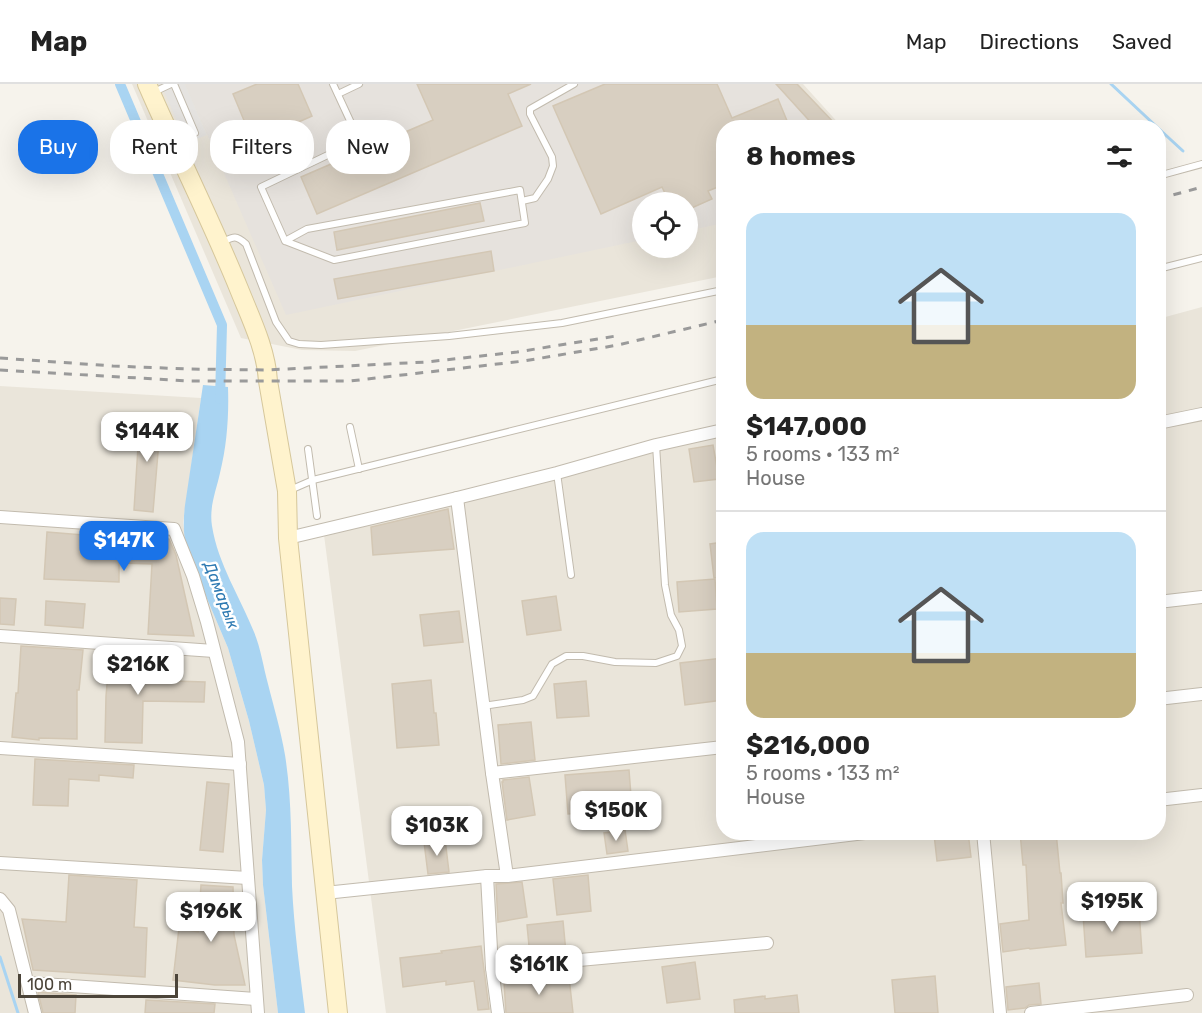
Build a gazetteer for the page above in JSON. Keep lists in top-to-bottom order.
{
  "water": ["Дамарык"],
  "scale_bar": "100 m",
  "page": {
    "header": "Map",
    "nav": ["Map", "Directions", "Saved"],
    "chip": [
      "Buy",
      "Rent",
      "Filters",
      "New"
    ],
    "heading": "8 homes",
    "list": [
      {
        "name": "$147,000",
        "note": "5 rooms · 133 m² · House"
      },
      {
        "name": "$216,000",
        "note": "5 rooms · 133 m² · House"
      }
    ],
    "price": [
      "$144K",
      "$147K",
      "$216K",
      "$150K",
      "$103K",
      "$195K",
      "$196K",
      "$161K"
    ],
    "scale": "100 m"
  }
}
